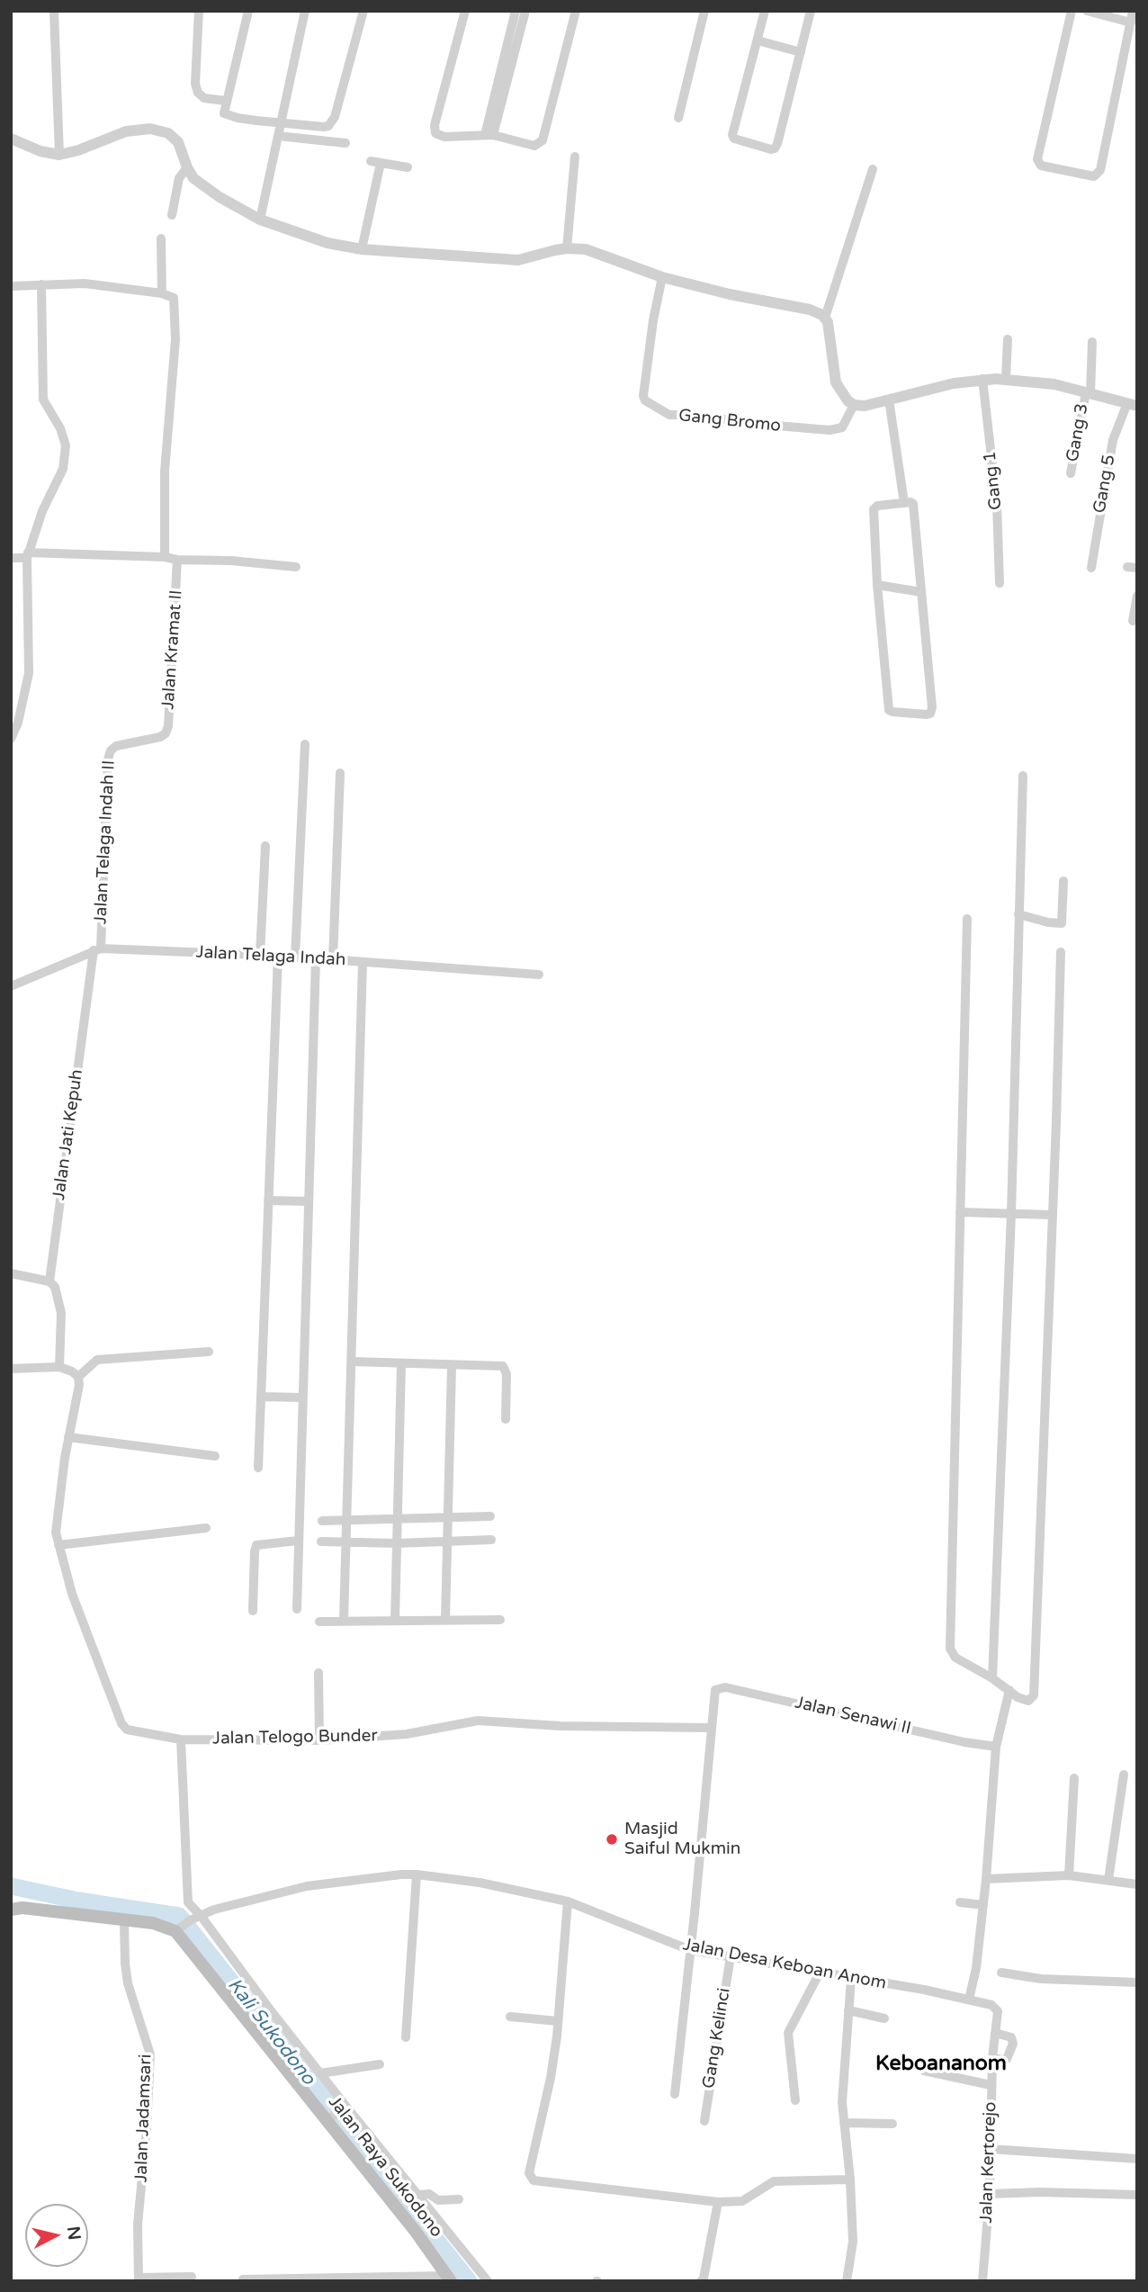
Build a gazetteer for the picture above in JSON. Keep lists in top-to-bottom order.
{
  "streets": {
    "main road": ["Jalan Raya Sukodono"],
    "street": [
      "Gang Bromo",
      "Gang 3",
      "Gang 1",
      "Gang 5",
      "Jalan Kramat II",
      "Jalan Telaga Indah II",
      "Jalan Telaga Indah",
      "Jalan Jati Kepuh",
      "Jalan Senawi II",
      "Jalan Telogo Bunder",
      "Jalan Desa Keboan Anom",
      "Gang Kelinci",
      "Jalan Jadamsari",
      "Jalan Kertorejo"
    ]
  },
  "crossings": [
    ["Jalan Kramat II", "Jalan Telaga Indah II"],
    ["Jalan Telaga Indah II", "Jalan Telaga Indah"],
    ["Jalan Telaga Indah II", "Jalan Jati Kepuh"],
    ["Jalan Telaga Indah", "Jalan Jati Kepuh"],
    ["Jalan Senawi II", "Jalan Telogo Bunder"],
    ["Jalan Desa Keboan Anom", "Gang Kelinci"],
    ["Jalan Desa Keboan Anom", "Jalan Kertorejo"],
    ["Jalan Desa Keboan Anom", "Jalan Raya Sukodono"]
  ],
  "districts": ["Keboananom"],
  "water": ["Kali Sukodono"],
  "places": ["Masjid Saiful Mukmin"],
  "north": "right"
}
